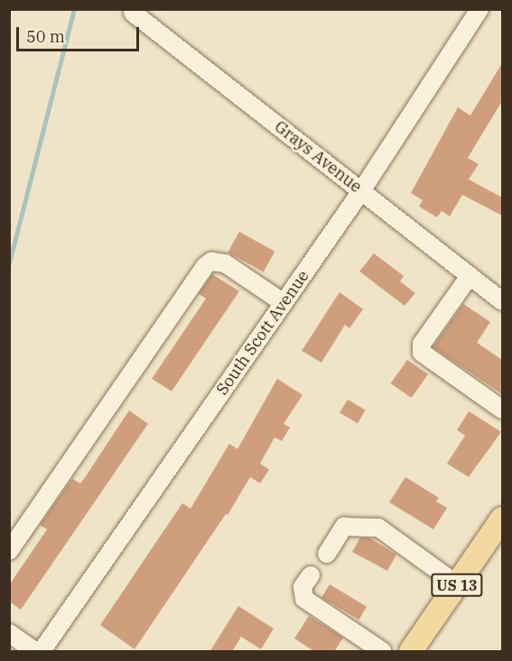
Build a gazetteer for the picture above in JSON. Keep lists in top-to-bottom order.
{
  "streets": {
    "main road": ["US 13"],
    "street": ["Grays Avenue", "South Scott Avenue"]
  },
  "crossings": [
    ["Grays Avenue", "South Scott Avenue"]
  ],
  "scale_bar": "50 m"
}
